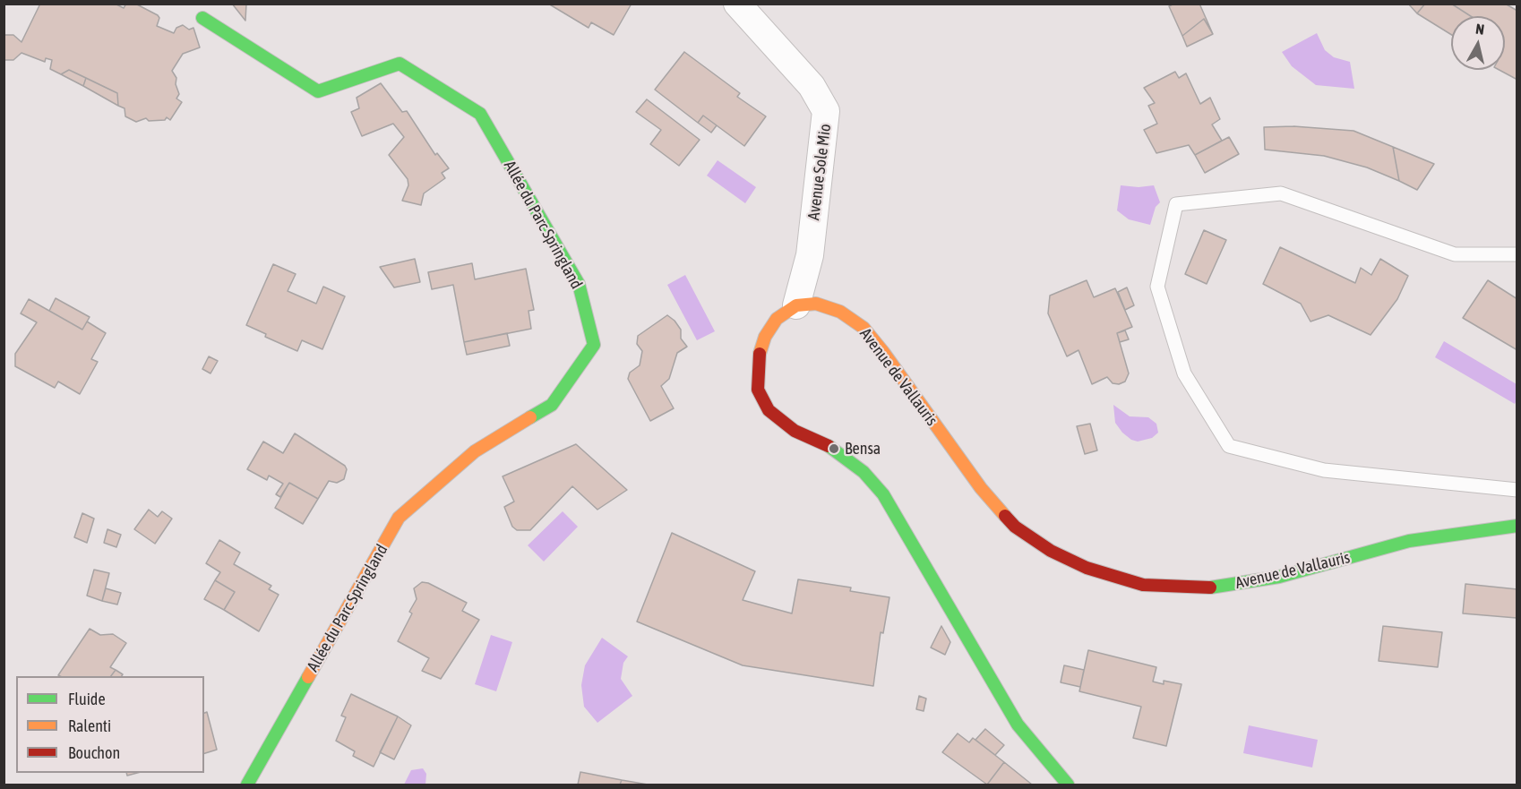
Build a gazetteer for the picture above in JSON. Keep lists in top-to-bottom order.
{
  "streets": {
    "main road": ["Allée du Parc Springland", "Avenue de Vallauris"],
    "street": ["Avenue Sole Mio"]
  },
  "crossings": [
    ["Avenue Sole Mio", "Avenue de Vallauris"]
  ],
  "places": ["Bensa"],
  "legend": ["Fluide", "Ralenti", "Bouchon"],
  "north": "top"
}
